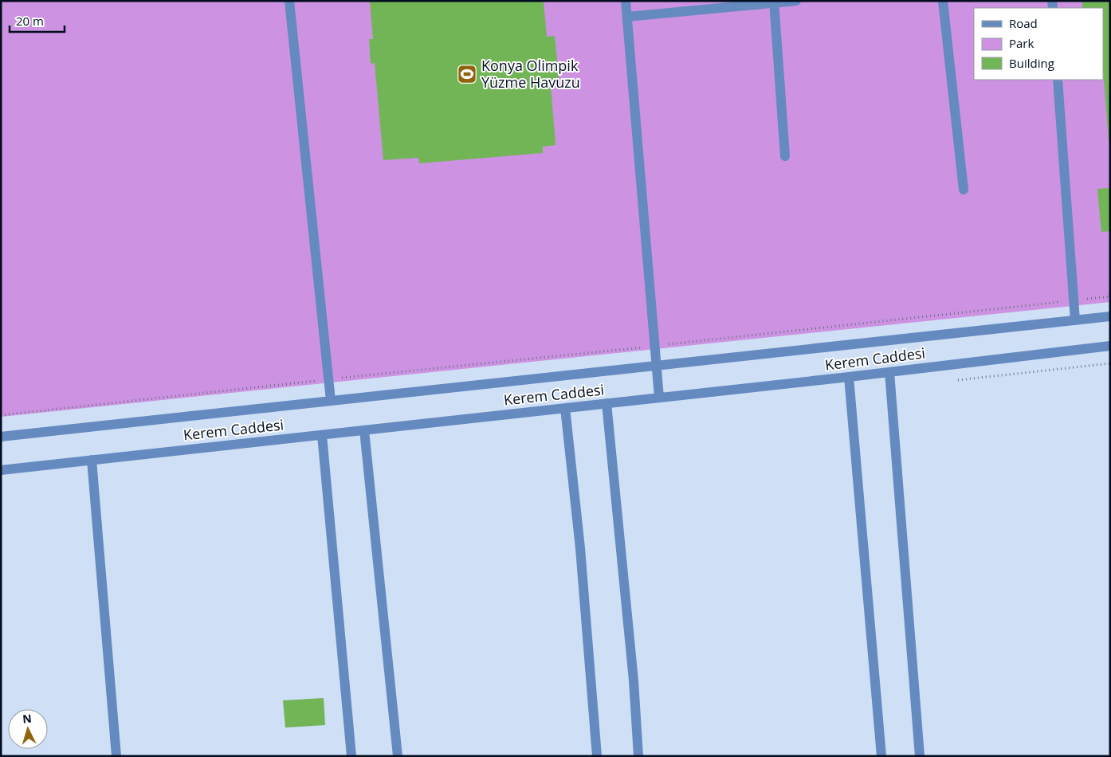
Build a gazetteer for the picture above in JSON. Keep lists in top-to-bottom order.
{
  "streets": {
    "street": ["Kerem Caddesi"]
  },
  "places": {
    "sports": ["Konya Olimpik Yüzme Havuzu"]
  },
  "legend": ["Road", "Park", "Building"],
  "scale_bar": "20 m",
  "north": "top"
}
